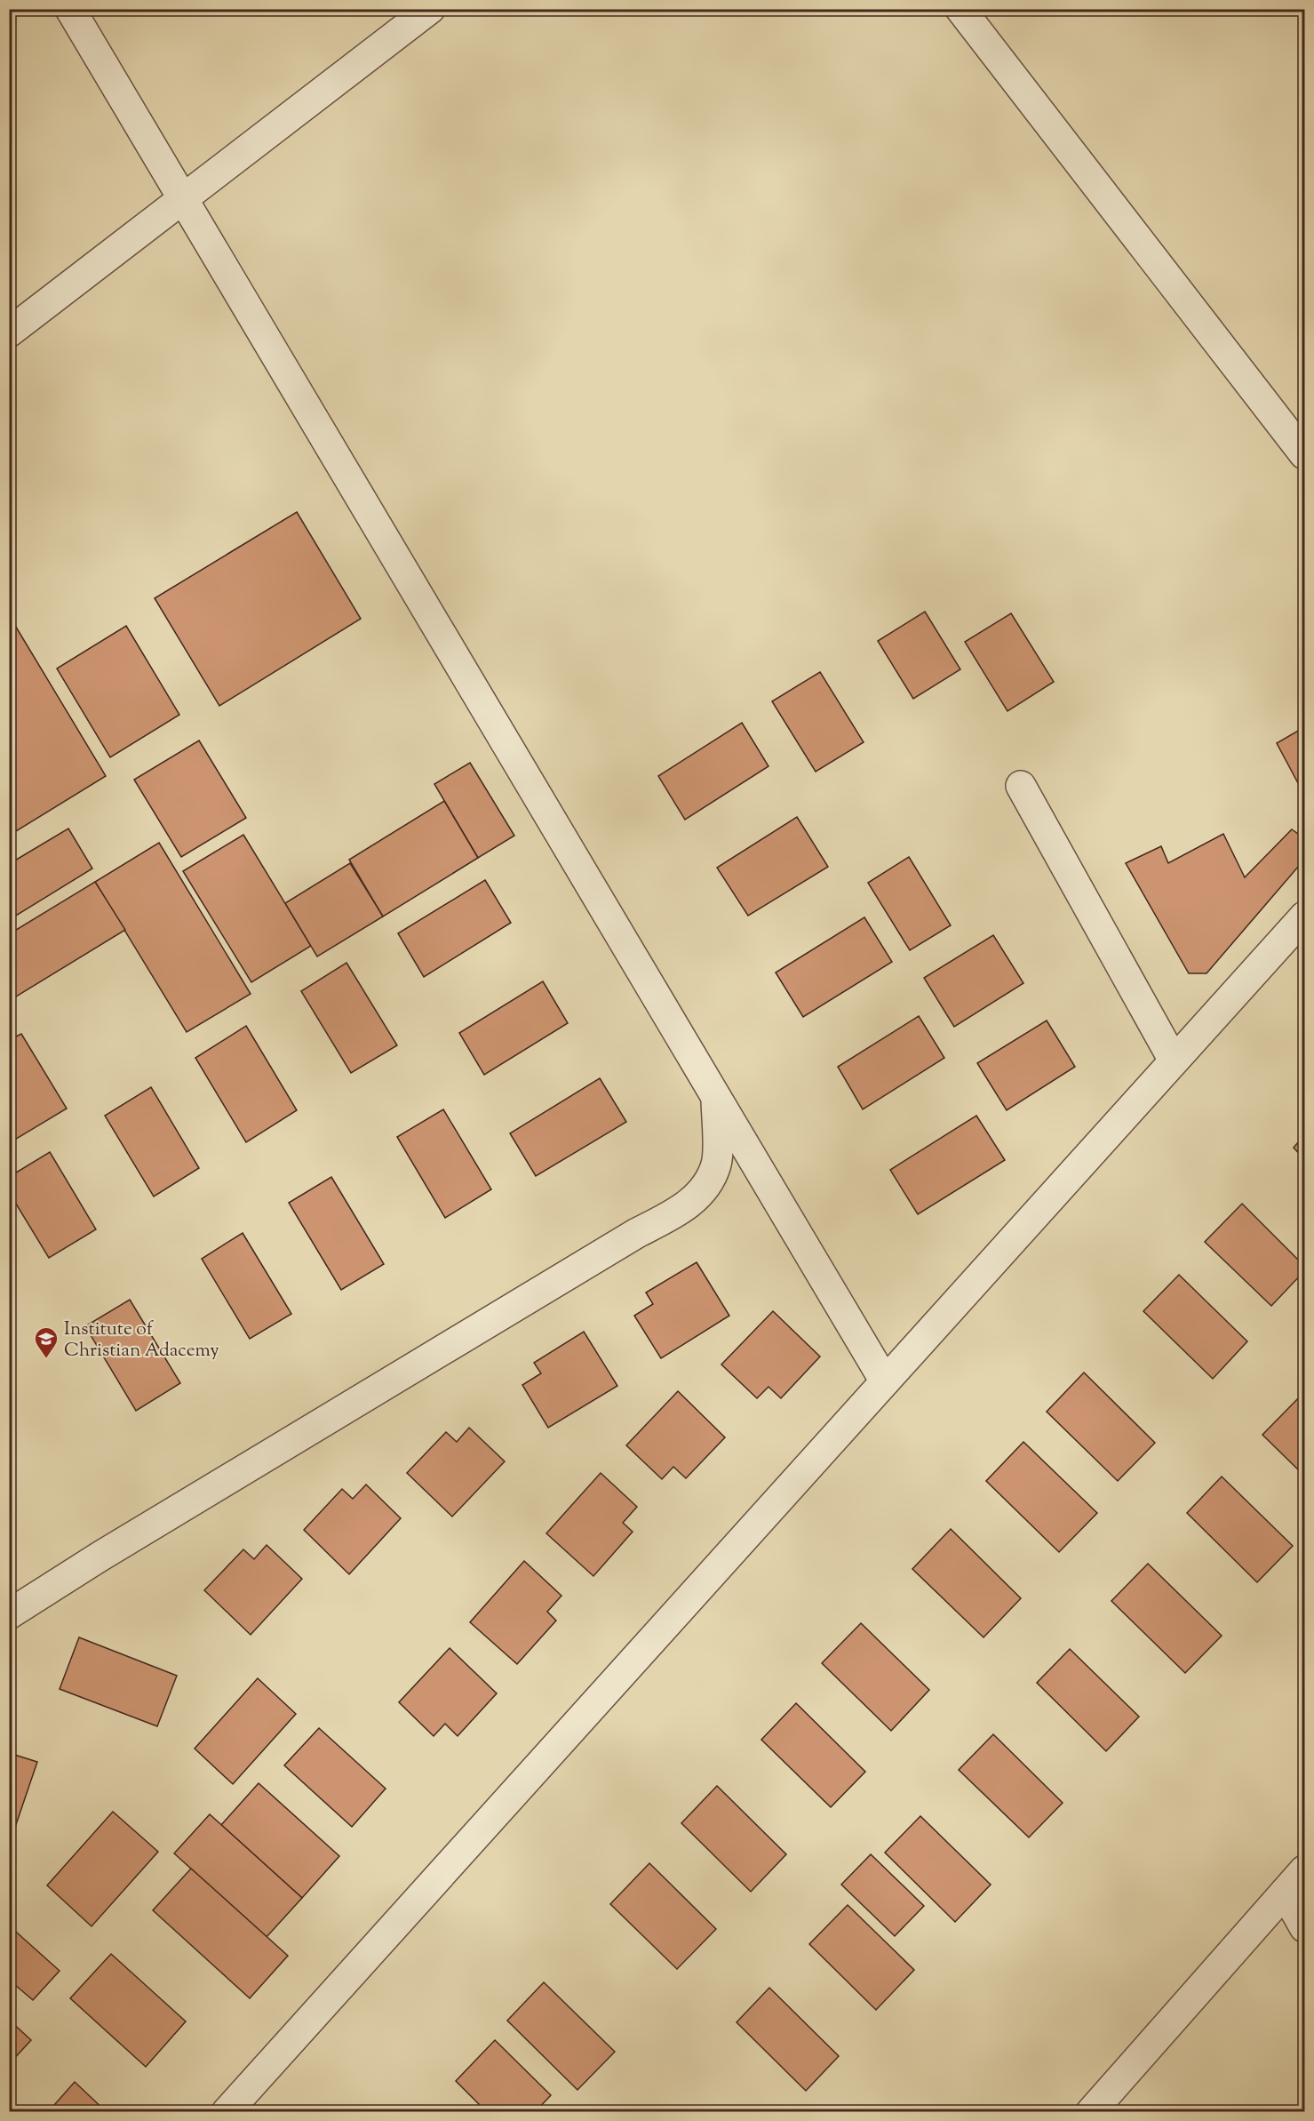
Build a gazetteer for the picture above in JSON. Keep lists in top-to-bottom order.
{
  "places": {
    "school or university": ["Institute of Christian Adacemy"]
  }
}
